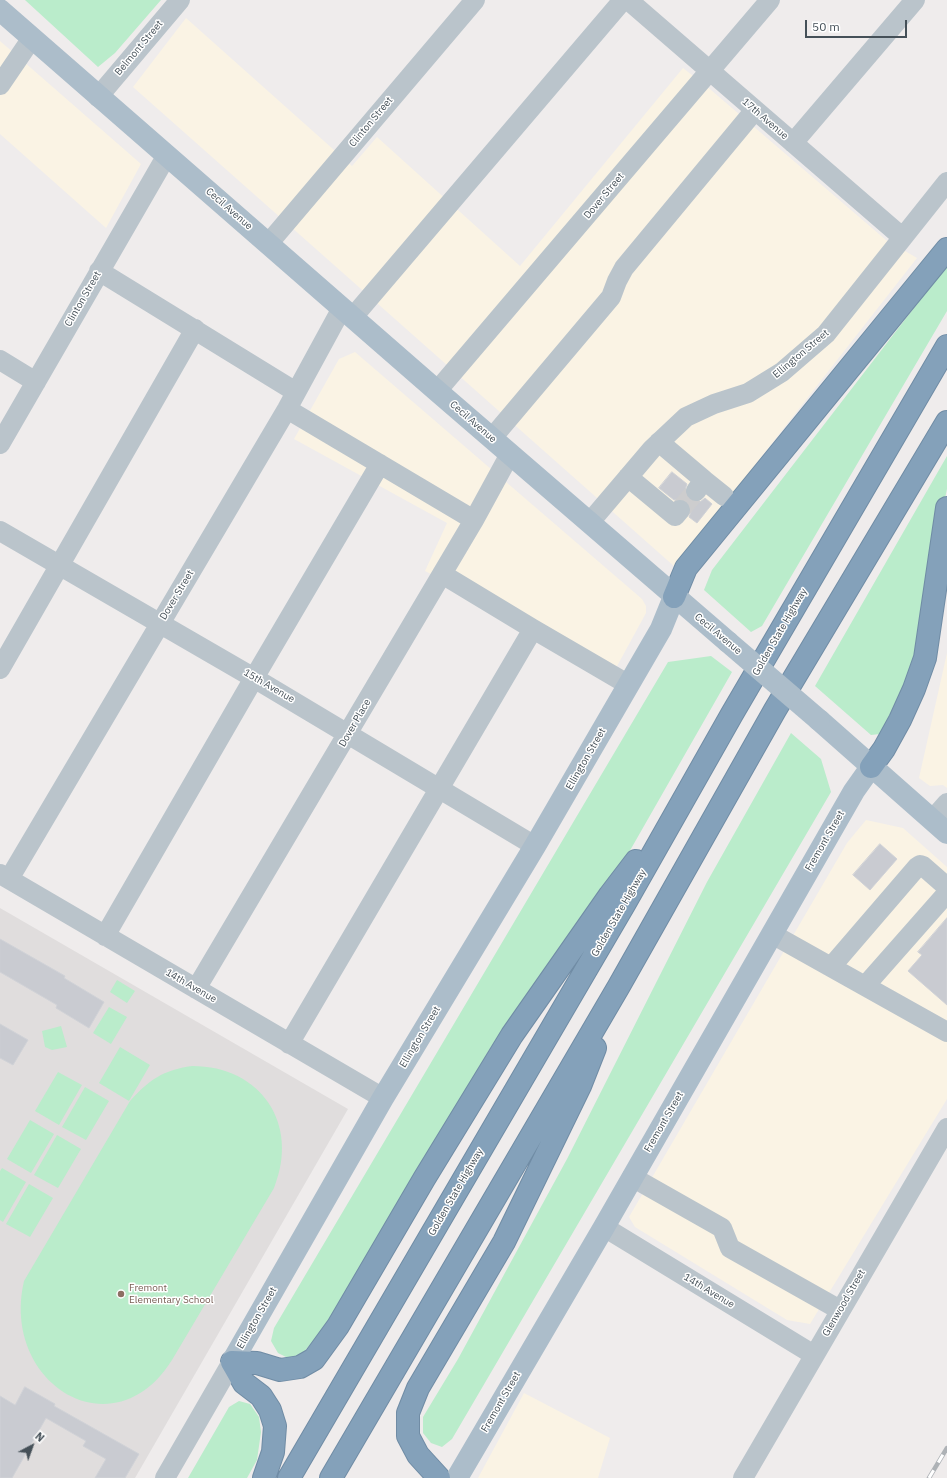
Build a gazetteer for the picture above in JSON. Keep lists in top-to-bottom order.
{
  "streets": {
    "highway": ["Golden State Highway"],
    "main road": ["Cecil Avenue", "Ellington Street", "Fremont Street"],
    "street": [
      "Belmont Street",
      "17th Avenue",
      "Clinton Street",
      "Dover Street",
      "15th Avenue",
      "Dover Place",
      "14th Avenue",
      "Glenwood Street"
    ]
  },
  "crossings": [
    ["Belmont Street", "Cecil Avenue"],
    ["17th Avenue", "Dover Street"],
    ["17th Avenue", "Ellington Street"],
    ["Clinton Street", "Cecil Avenue"],
    ["Dover Street", "Cecil Avenue"],
    ["Dover Street", "15th Avenue"],
    ["Dover Street", "14th Avenue"],
    ["Cecil Avenue", "Ellington Street"],
    ["Cecil Avenue", "Dover Place"],
    ["Cecil Avenue", "Fremont Street"],
    ["Ellington Street", "15th Avenue"],
    ["Ellington Street", "14th Avenue"],
    ["15th Avenue", "Dover Place"],
    ["Dover Place", "14th Avenue"],
    ["Fremont Street", "14th Avenue"],
    ["14th Avenue", "Glenwood Street"]
  ],
  "places": ["Fremont Elementary School"],
  "scale_bar": "50 m",
  "north": "top right"
}
